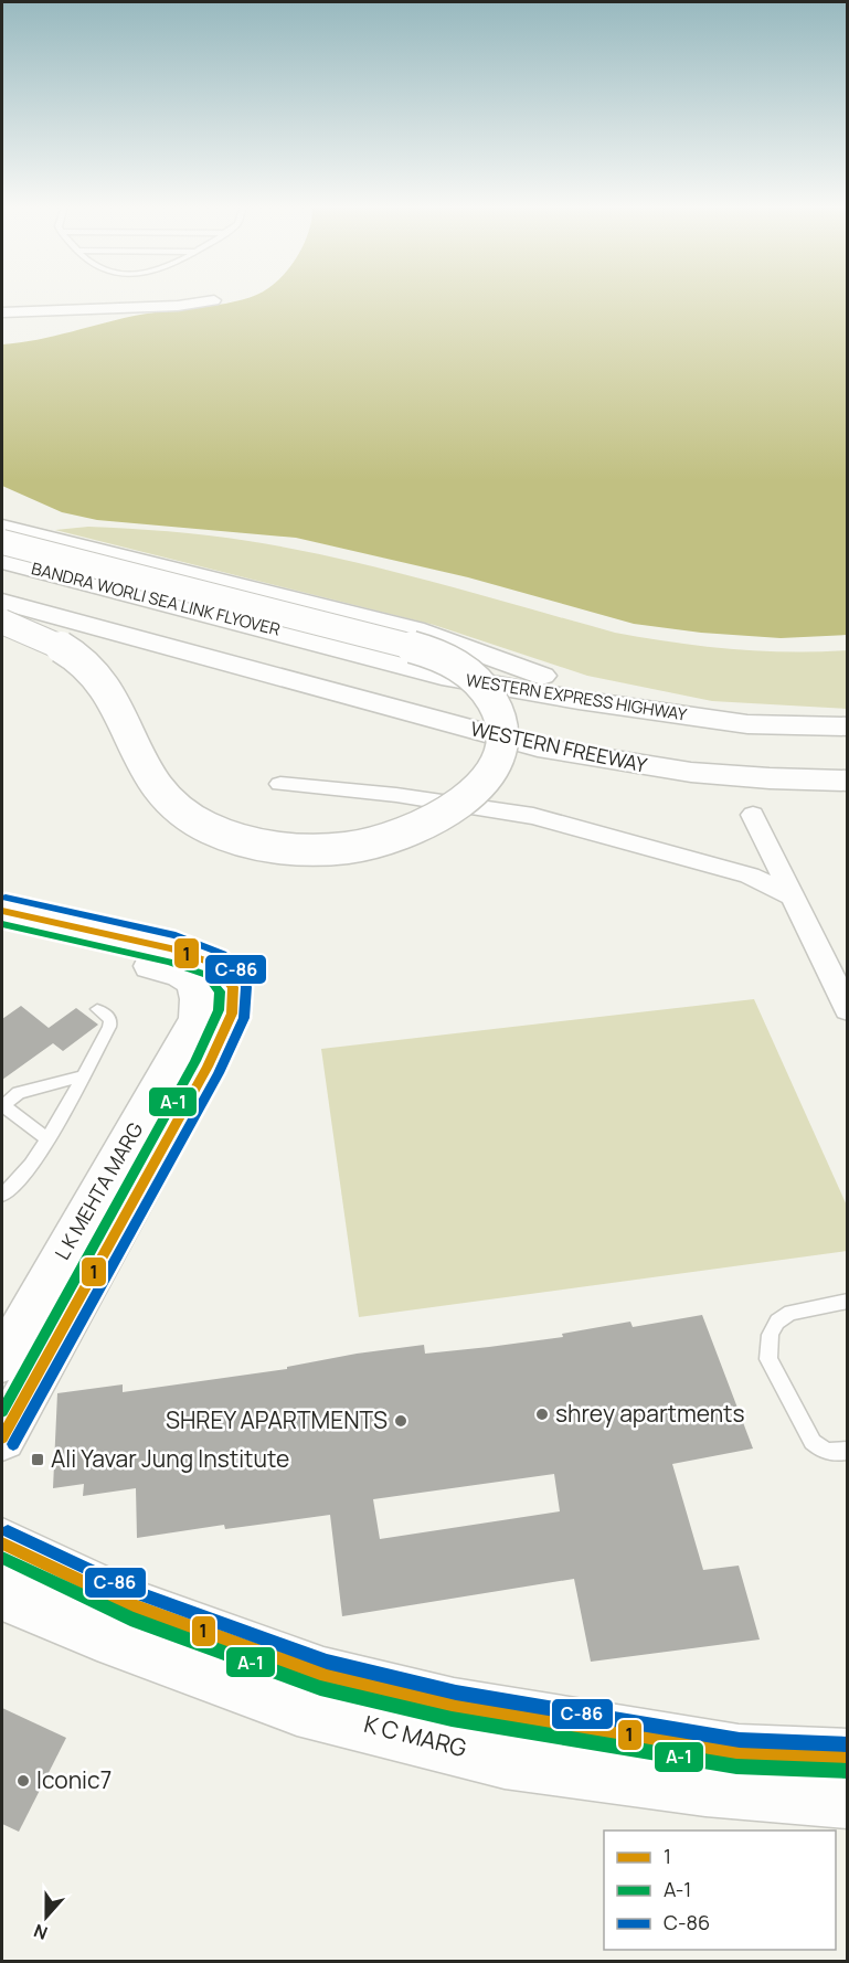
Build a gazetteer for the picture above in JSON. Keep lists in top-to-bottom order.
{
  "streets": {
    "main road": [
      "BANDRA WORLI SEA LINK FLYOVER",
      "WESTERN EXPRESS HIGHWAY",
      "WESTERN FREEWAY",
      "L K MEHTA MARG",
      "K C MARG"
    ]
  },
  "crossings": [
    ["BANDRA WORLI SEA LINK FLYOVER", "WESTERN EXPRESS HIGHWAY"],
    ["BANDRA WORLI SEA LINK FLYOVER", "WESTERN FREEWAY"]
  ],
  "places": {
    "other": ["shrey apartments", "SHREY APARTMENTS", "Iconic7"],
    "transit": ["Ali Yavar Jung Institute"]
  },
  "lines": ["transit line C-86", "transit line 1", "transit line A-1"],
  "legend": ["1", "A-1", "C-86"],
  "north": "bottom"
}
